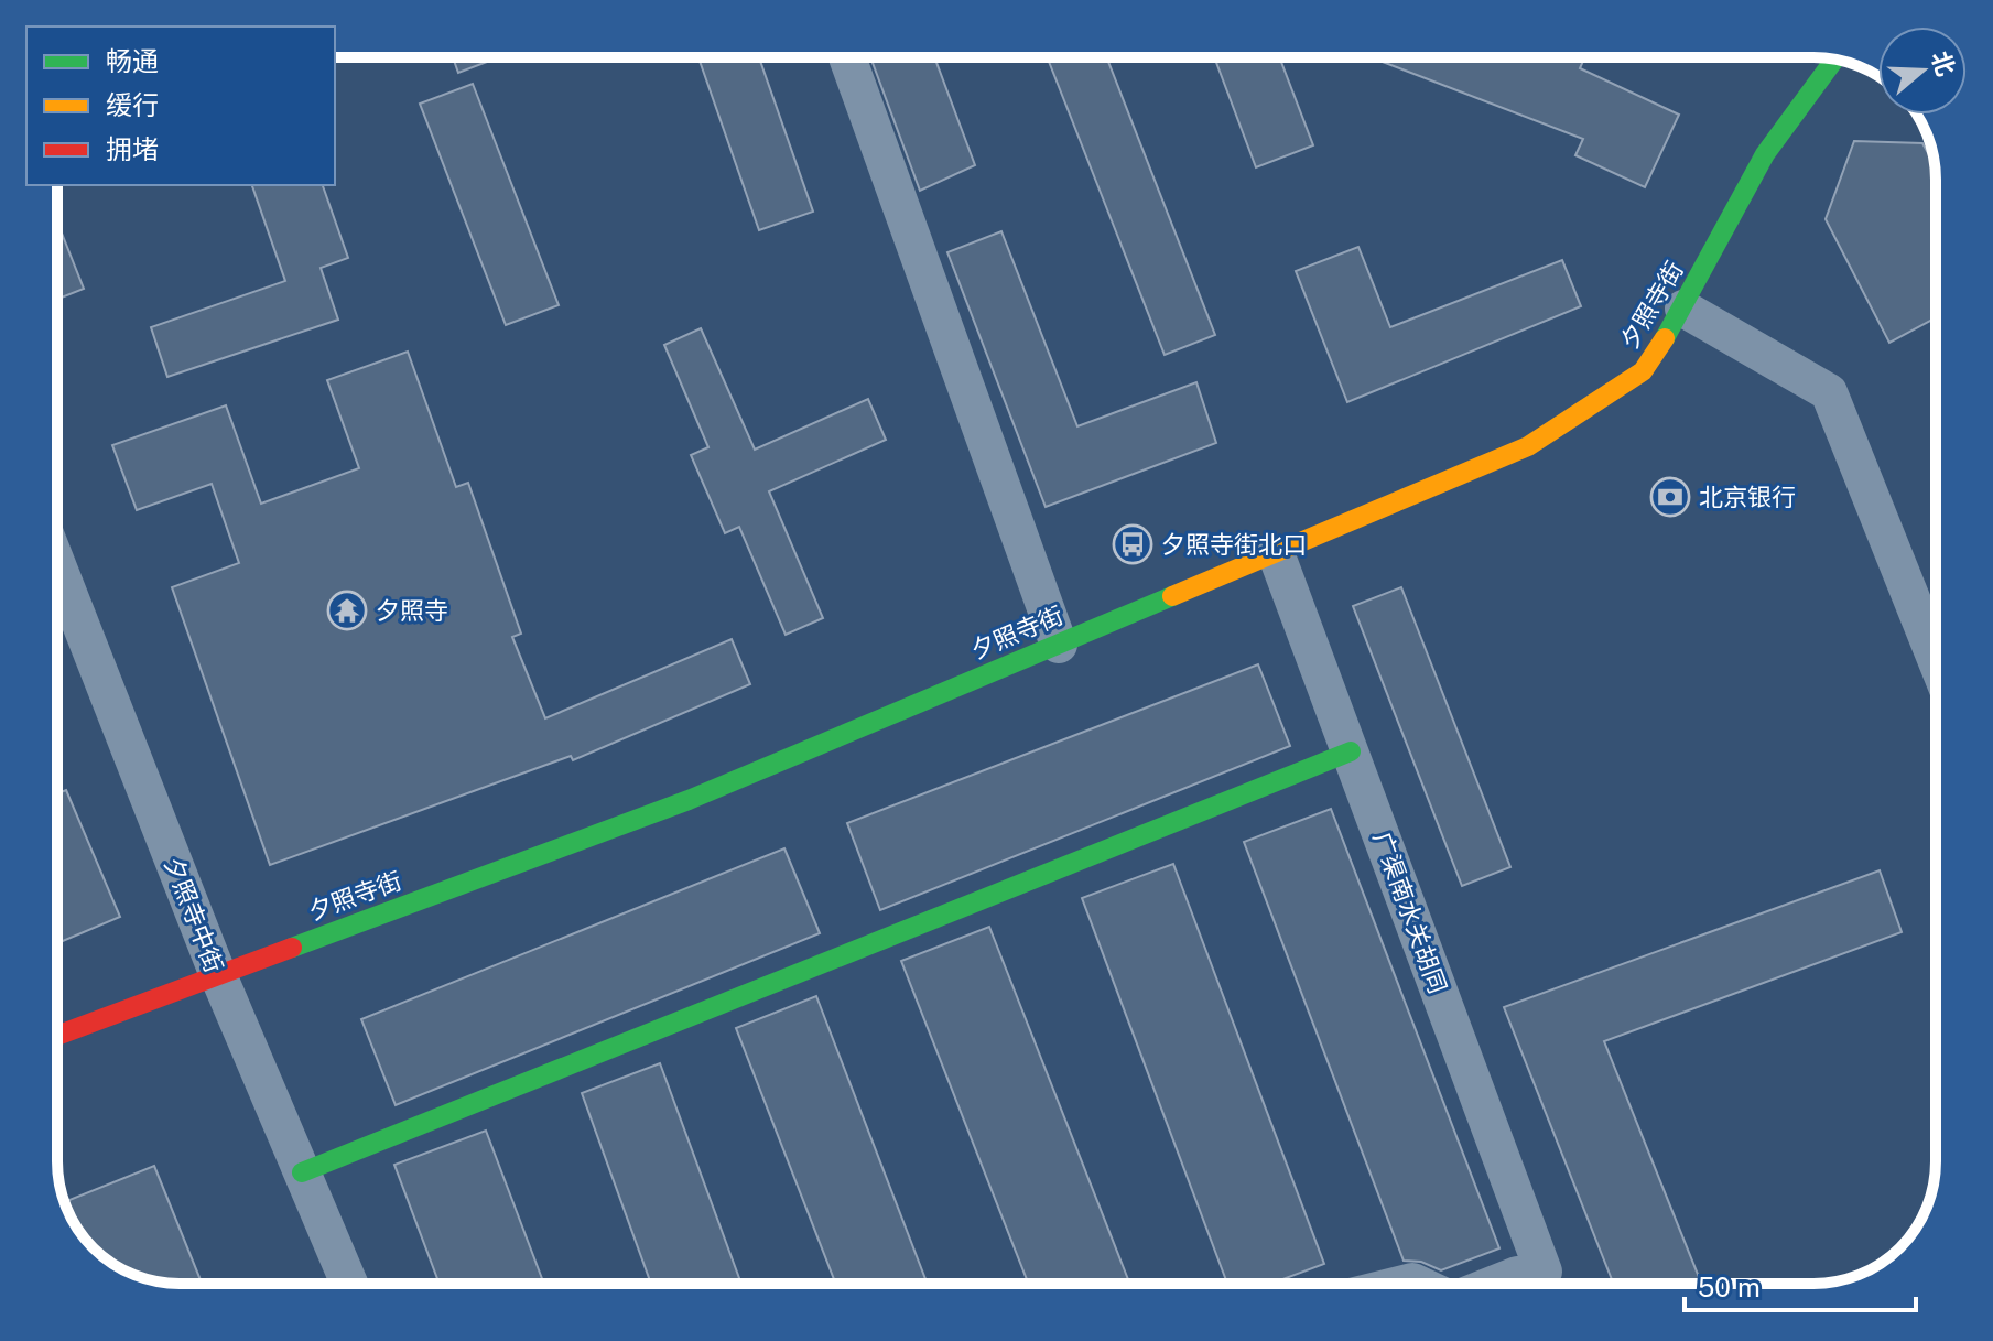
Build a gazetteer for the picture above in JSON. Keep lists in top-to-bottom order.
{
  "streets": {
    "street": ["夕照寺街", "广渠南水关胡同", "夕照寺中街"]
  },
  "crossings": [
    ["夕照寺街", "广渠南水关胡同"],
    ["夕照寺街", "夕照寺中街"]
  ],
  "places": {
    "bank": ["北京银行"],
    "bus stop": ["夕照寺街北口"],
    "temple": ["夕照寺"]
  },
  "legend": ["畅通", "缓行", "拥堵"],
  "scale_bar": "50 m",
  "north": "right"
}
